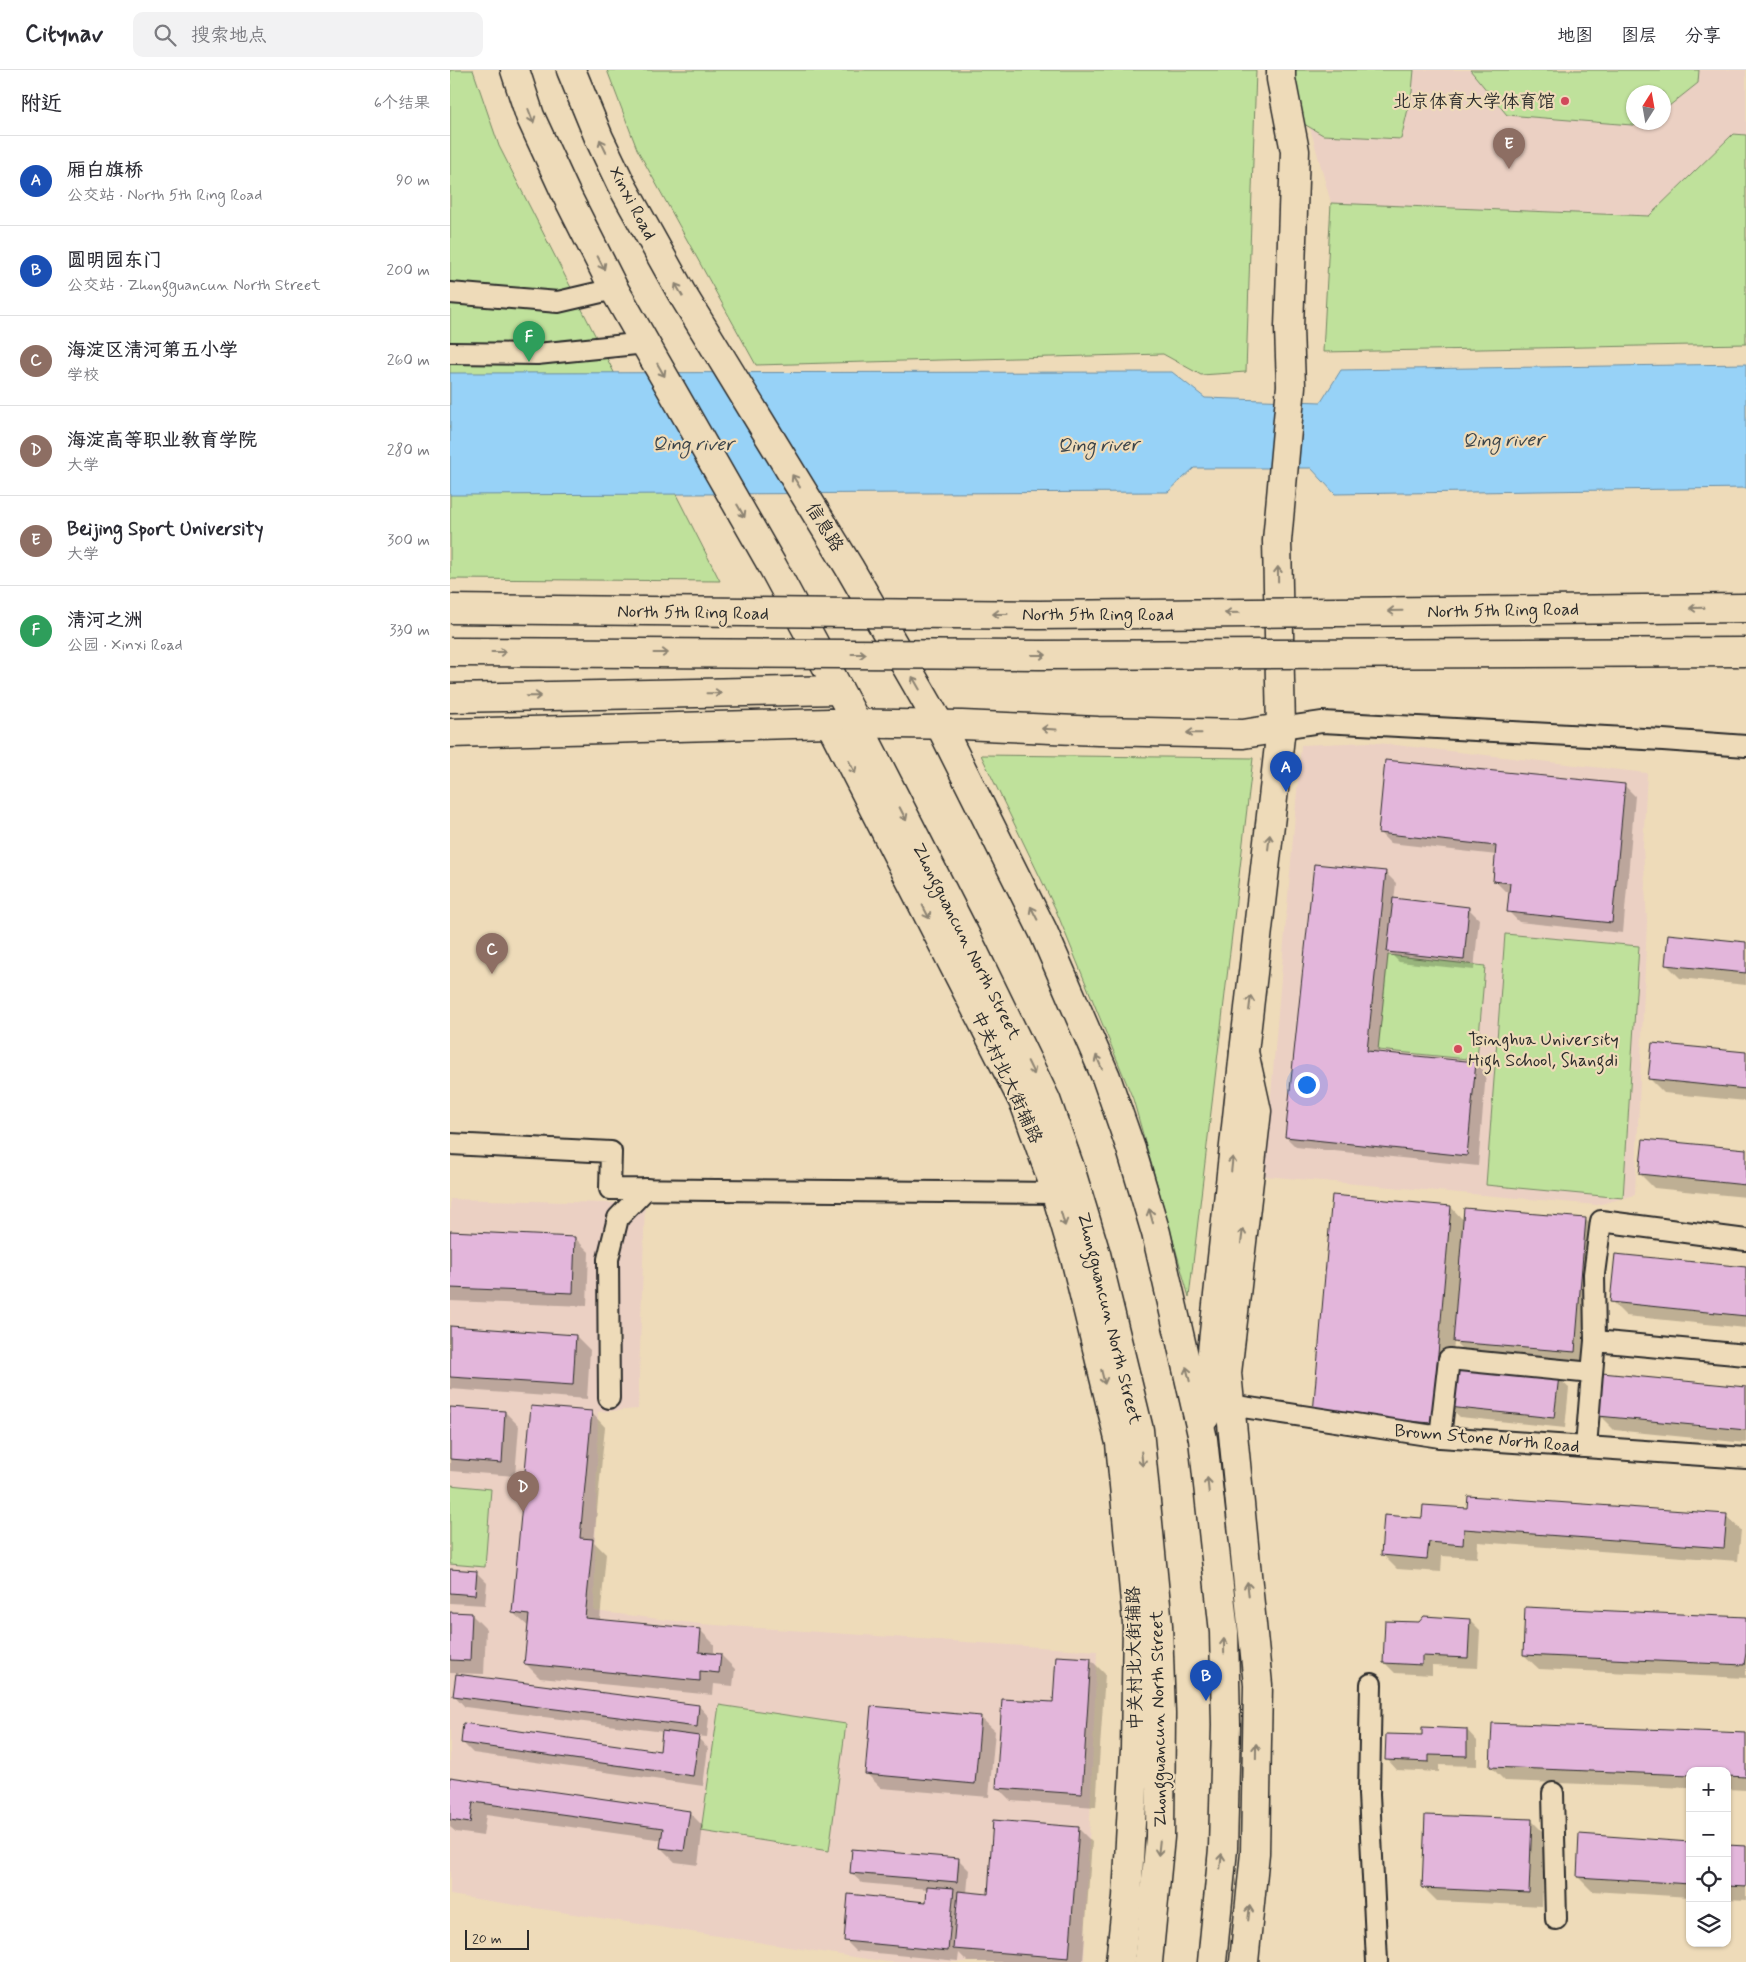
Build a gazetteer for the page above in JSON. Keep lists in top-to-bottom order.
{
  "streets": {
    "main road": [
      "Xinxi Road",
      "信息路",
      "North 5th Ring Road",
      "Zhongguancun North Street",
      "中关村北大街辅路"
    ],
    "street": ["Brown Stone North Road"]
  },
  "crossings": [
    ["Xinxi Road", "信息路"]
  ],
  "water": ["Qing river"],
  "places": ["北京体育大学体育馆", "Tsinghua University High School, Shangdi"],
  "scale_bar": "20 m",
  "north": "top",
  "page": {
    "header": "Citynav",
    "search": "搜索地点",
    "nav": ["地图", "图层", "分享"],
    "heading": ["附近", "6个结果"],
    "pins": [
      "E",
      "F",
      "A",
      "C",
      "D",
      "B"
    ],
    "list": [
      {
        "mark": "A",
        "name": "厢白旗桥",
        "note": "公交站 · North 5th Ring Road",
        "value": "90 m"
      },
      {
        "mark": "B",
        "name": "圆明园东门",
        "note": "公交站 · Zhongguancun North Street",
        "value": "200 m"
      },
      {
        "mark": "C",
        "name": "海淀区清河第五小学",
        "note": "学校",
        "value": "260 m"
      },
      {
        "mark": "D",
        "name": "海淀高等职业教育学院",
        "note": "大学",
        "value": "280 m"
      },
      {
        "mark": "E",
        "name": "Beijing Sport University",
        "note": "大学",
        "value": "300 m"
      },
      {
        "mark": "F",
        "name": "清河之洲",
        "note": "公园 · Xinxi Road",
        "value": "330 m"
      }
    ],
    "map_buttons": ["+", "−"],
    "scale": "20 m"
  }
}
